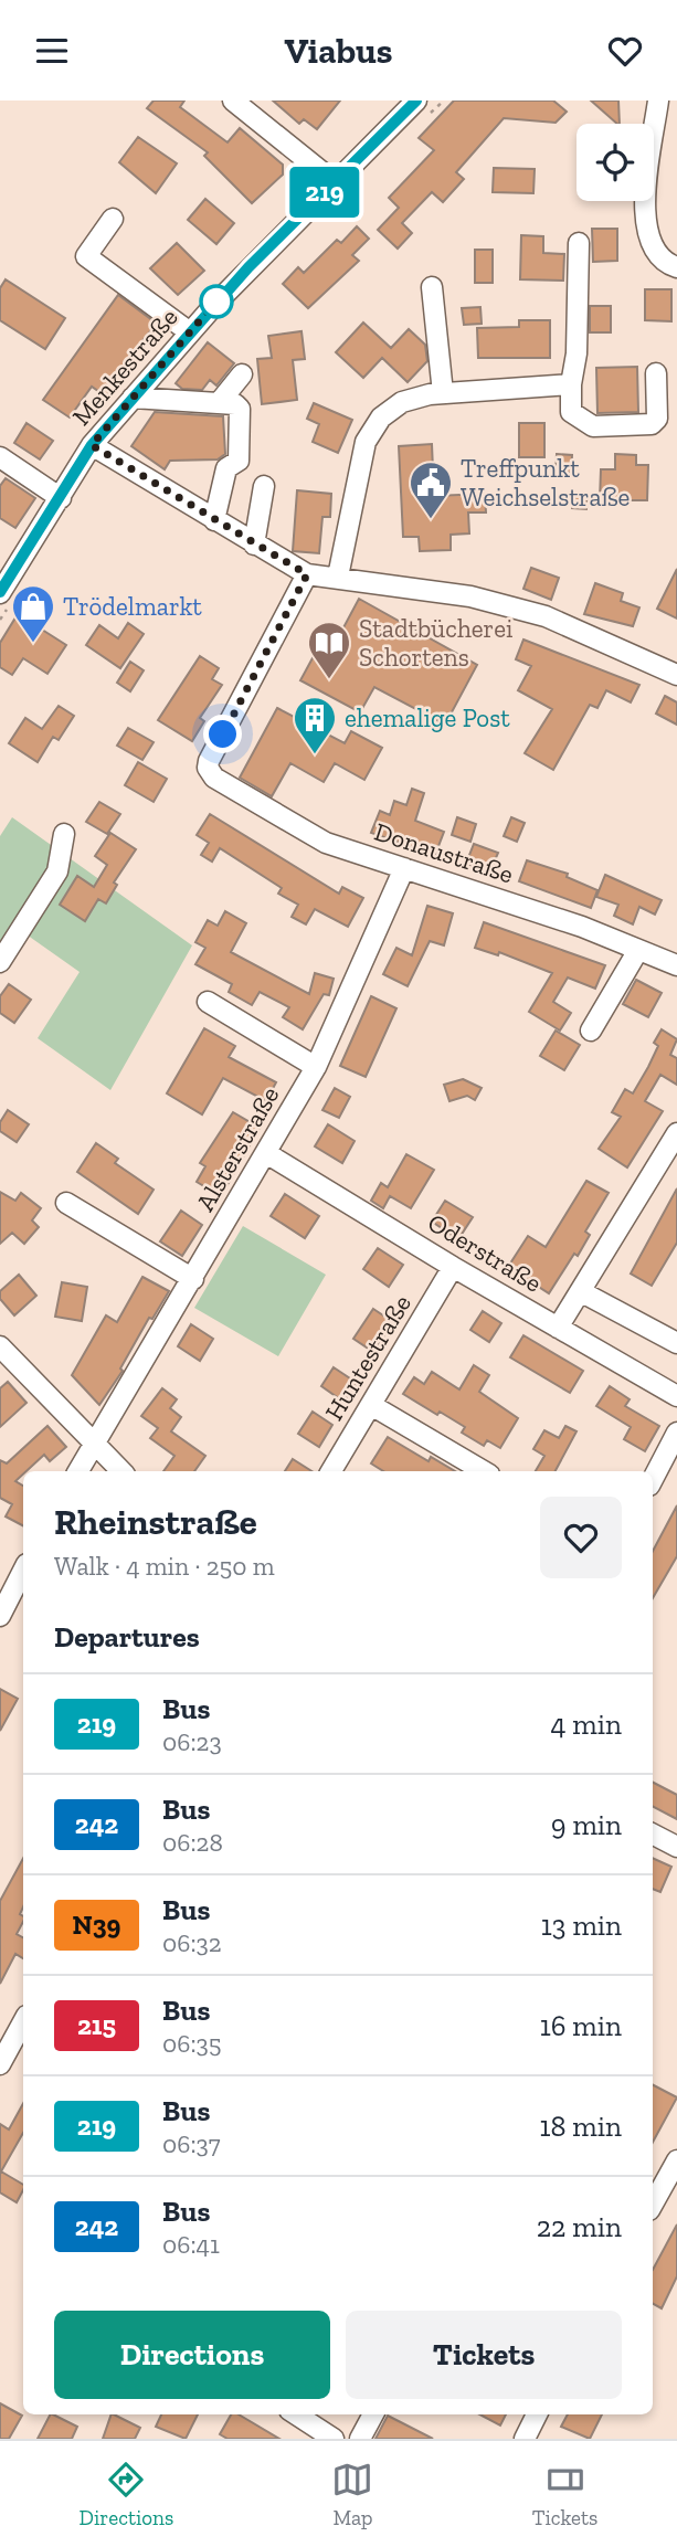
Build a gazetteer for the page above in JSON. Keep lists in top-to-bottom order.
{
  "streets": {
    "street": [
      "Menkestraße",
      "Donaustraße",
      "Alsterstraße",
      "Oderstraße",
      "Huntestraße"
    ]
  },
  "crossings": [
    ["Donaustraße", "Alsterstraße"],
    ["Alsterstraße", "Oderstraße"],
    ["Oderstraße", "Huntestraße"]
  ],
  "places": {
    "public building": ["Treffpunkt Weichselstraße"],
    "shop": ["Trödelmarkt"],
    "library": ["Stadtbücherei Schortens"],
    "building": ["ehemalige Post"]
  },
  "lines": ["bus line 219"],
  "page": {
    "header": "Viabus",
    "on_map": "219",
    "heading": [
      ["Rheinstraße", "Walk · 4 min · 250 m"],
      "Departures"
    ],
    "list": [
      {
        "mark": "219",
        "name": "Bus",
        "note": "06:23",
        "value": "4 min"
      },
      {
        "mark": "242",
        "name": "Bus",
        "note": "06:28",
        "value": "9 min"
      },
      {
        "mark": "N39",
        "name": "Bus",
        "note": "06:32",
        "value": "13 min"
      },
      {
        "mark": "215",
        "name": "Bus",
        "note": "06:35",
        "value": "16 min"
      },
      {
        "mark": "219",
        "name": "Bus",
        "note": "06:37",
        "value": "18 min"
      },
      {
        "mark": "242",
        "name": "Bus",
        "note": "06:41",
        "value": "22 min"
      }
    ],
    "buttons": ["Directions", "Tickets"],
    "tabs": ["Directions", "Map", "Tickets"]
  }
}
